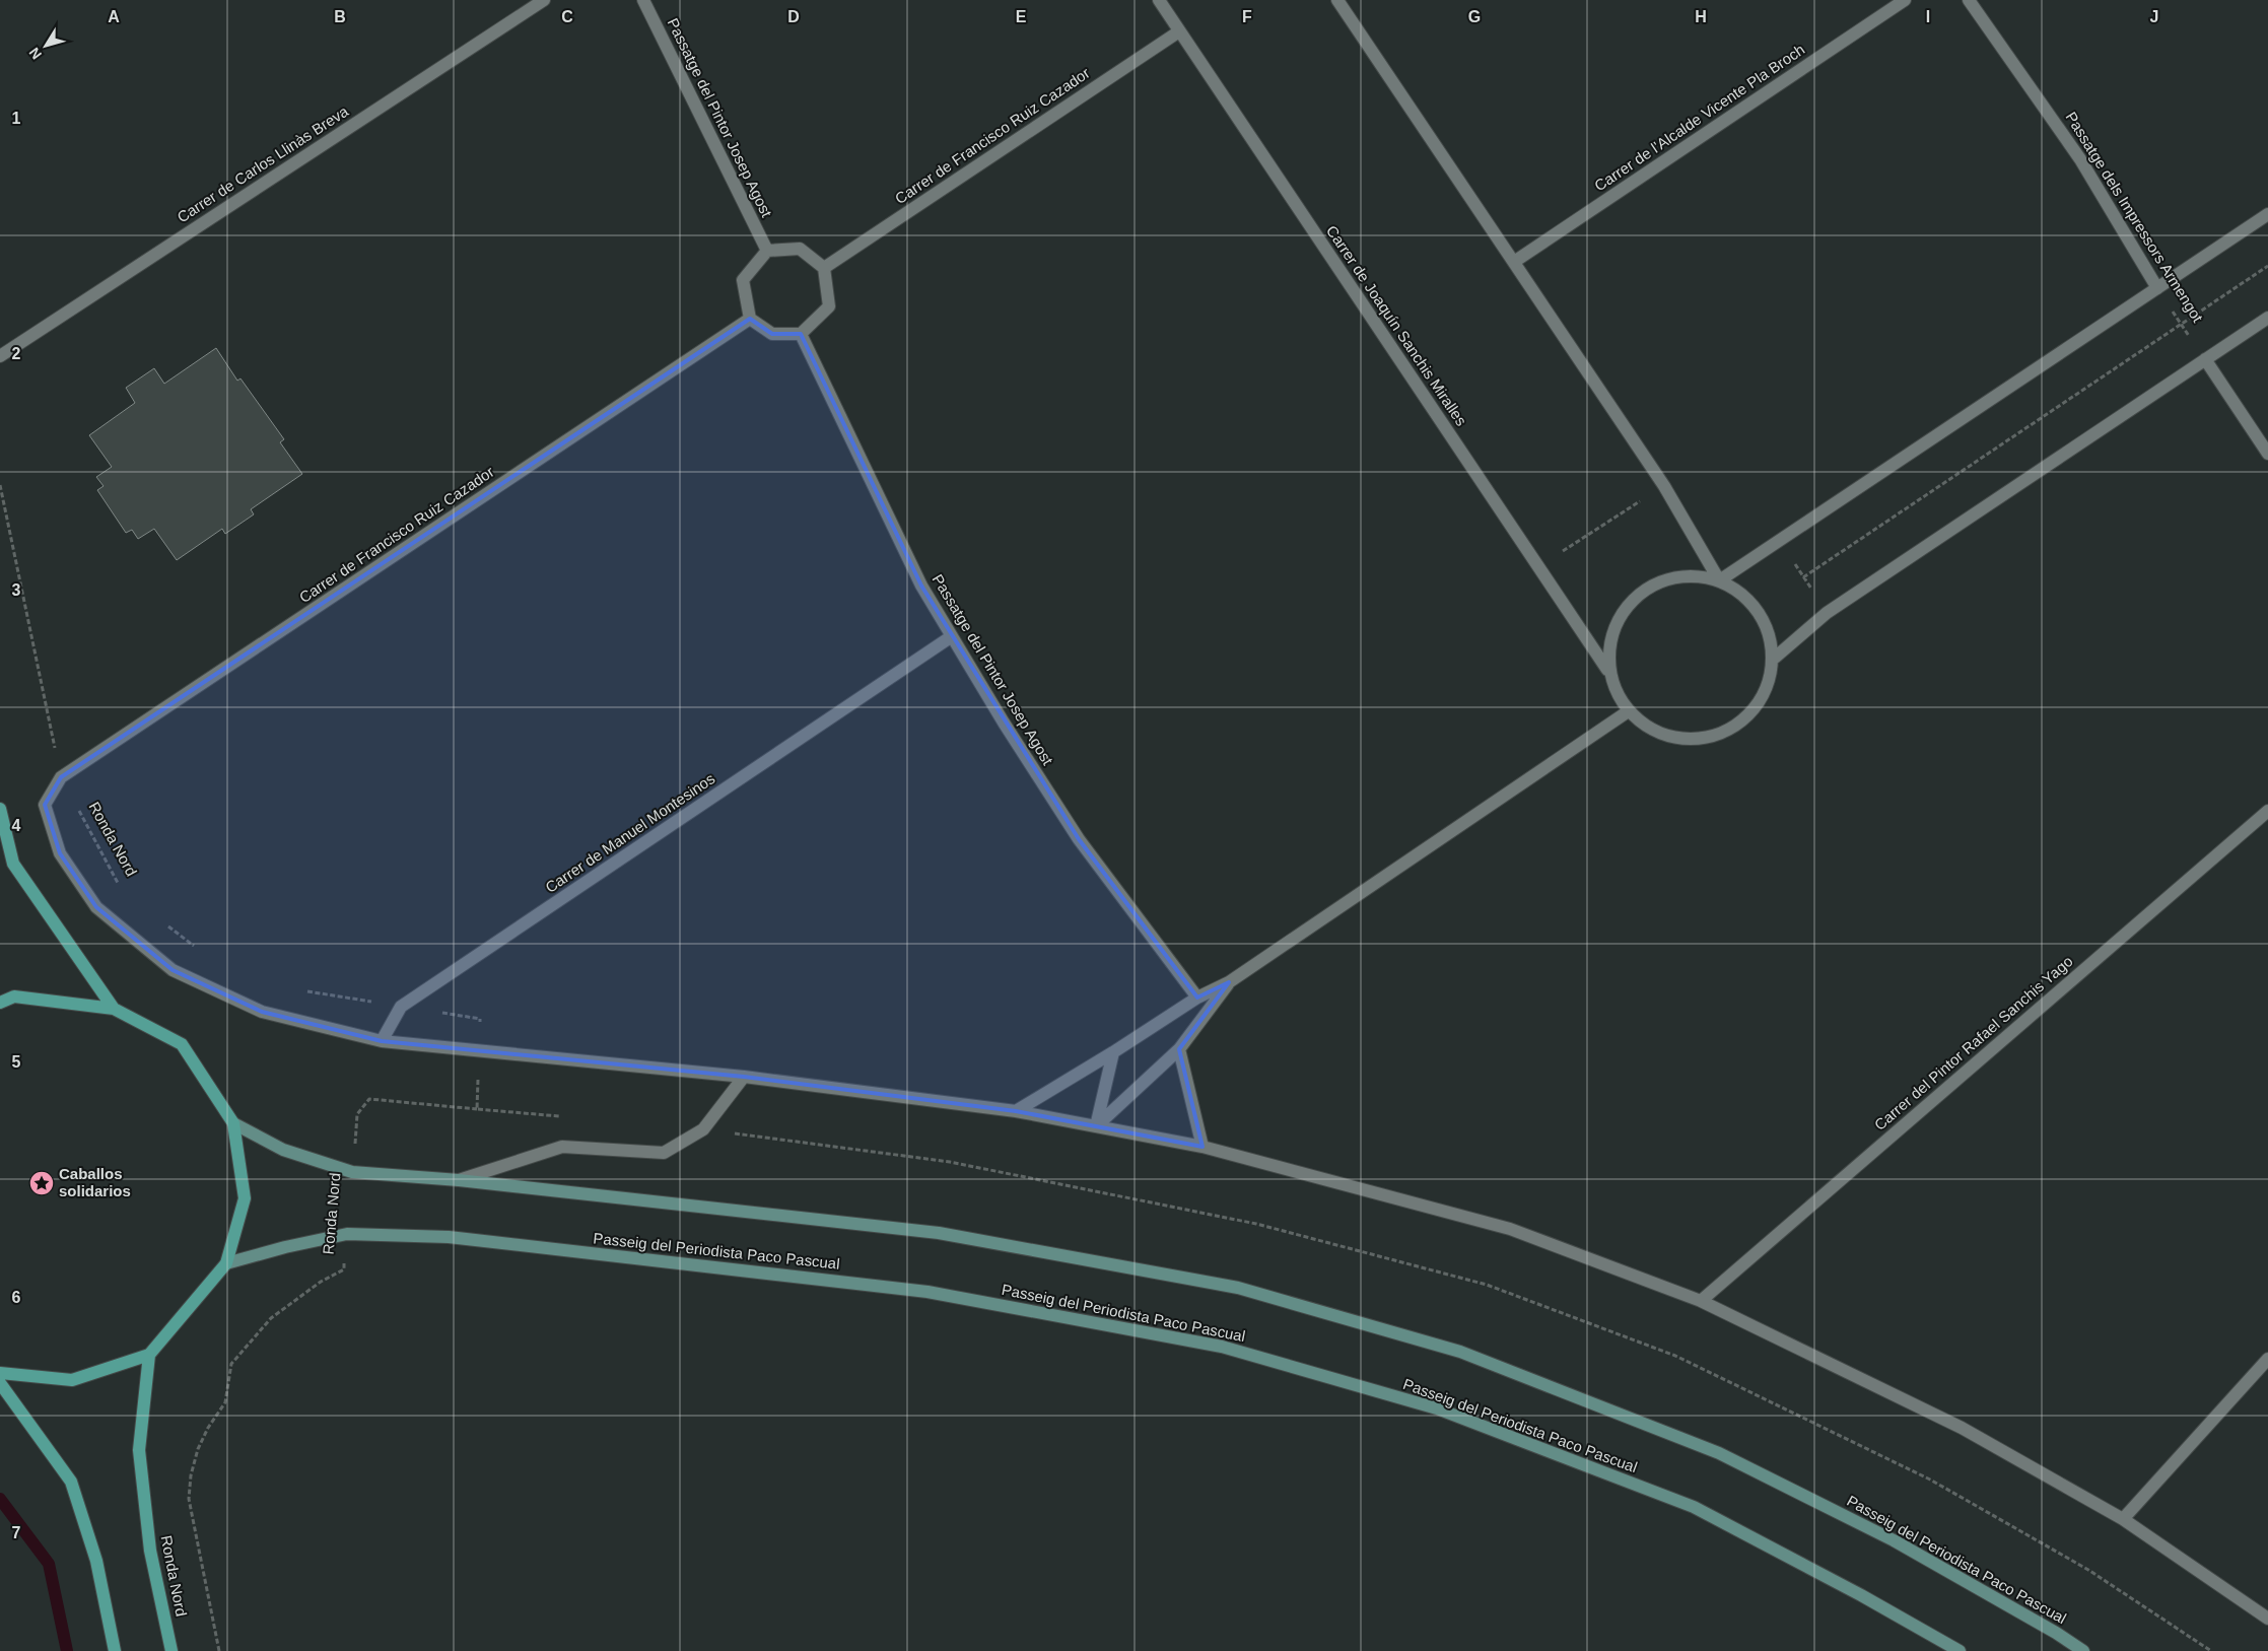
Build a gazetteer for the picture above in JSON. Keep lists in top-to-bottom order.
{
  "streets": {
    "main road": ["Ronda Nord"],
    "street": [
      "Passatge del Pintor Josep Agost",
      "Carrer de l'Alcalde Vicente Pla Broch",
      "Carrer de Francisco Ruiz Cazador",
      "Carrer de Carlos Llinàs Breva",
      "Passatge dels Impressors Armengot",
      "Carrer de Joaquín Sanchis Miralles",
      "Carrer de Manuel Montesinos",
      "Carrer del Pintor Rafael Sanchis Yago",
      "Passeig del Periodista Paco Pascual"
    ]
  },
  "crossings": [
    ["Passatge del Pintor Josep Agost", "Carrer de Francisco Ruiz Cazador"],
    ["Passatge del Pintor Josep Agost", "Carrer de Manuel Montesinos"],
    ["Carrer de Francisco Ruiz Cazador", "Carrer de Joaquín Sanchis Miralles"],
    ["Carrer de Francisco Ruiz Cazador", "Ronda Nord"],
    ["Ronda Nord", "Passeig del Periodista Paco Pascual"]
  ],
  "places": {
    "place": ["Caballos solidarios"]
  },
  "north": "bottom left",
  "grid": {
    "columns": [
      "A",
      "B",
      "C",
      "D",
      "E",
      "F",
      "G",
      "H",
      "I",
      "J"
    ],
    "rows": [
      "1",
      "2",
      "3",
      "4",
      "5",
      "6",
      "7"
    ]
  }
}
